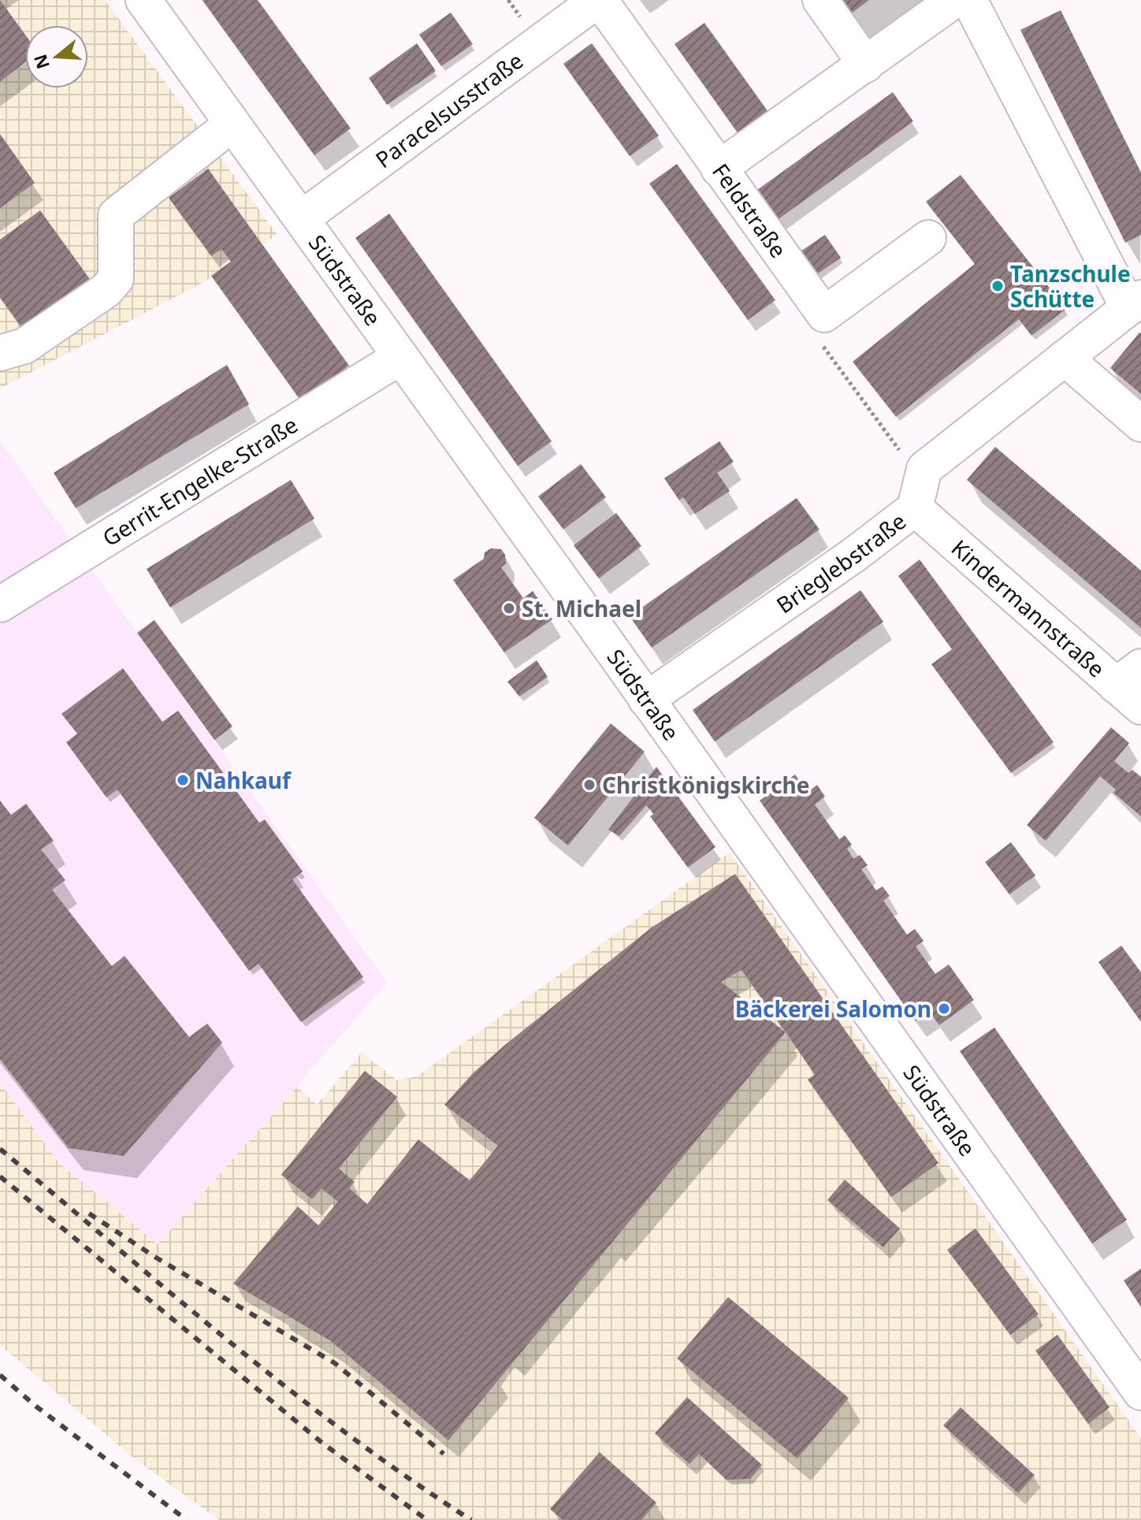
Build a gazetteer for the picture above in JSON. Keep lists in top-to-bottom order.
{
  "streets": {
    "street": [
      "Paracelsusstraße",
      "Feldstraße",
      "Südstraße",
      "Gerrit-Engelke-Straße",
      "Brieglebstraße",
      "Kindermannstraße"
    ]
  },
  "crossings": [
    ["Paracelsusstraße", "Feldstraße"],
    ["Paracelsusstraße", "Südstraße"],
    ["Südstraße", "Gerrit-Engelke-Straße"],
    ["Südstraße", "Brieglebstraße"],
    ["Brieglebstraße", "Kindermannstraße"]
  ],
  "places": [
    "Tanzschule Schütte",
    "St. Michael",
    "Nahkauf",
    "Christkönigskirche",
    "Bäckerei Salomon"
  ],
  "north": "left"
}
